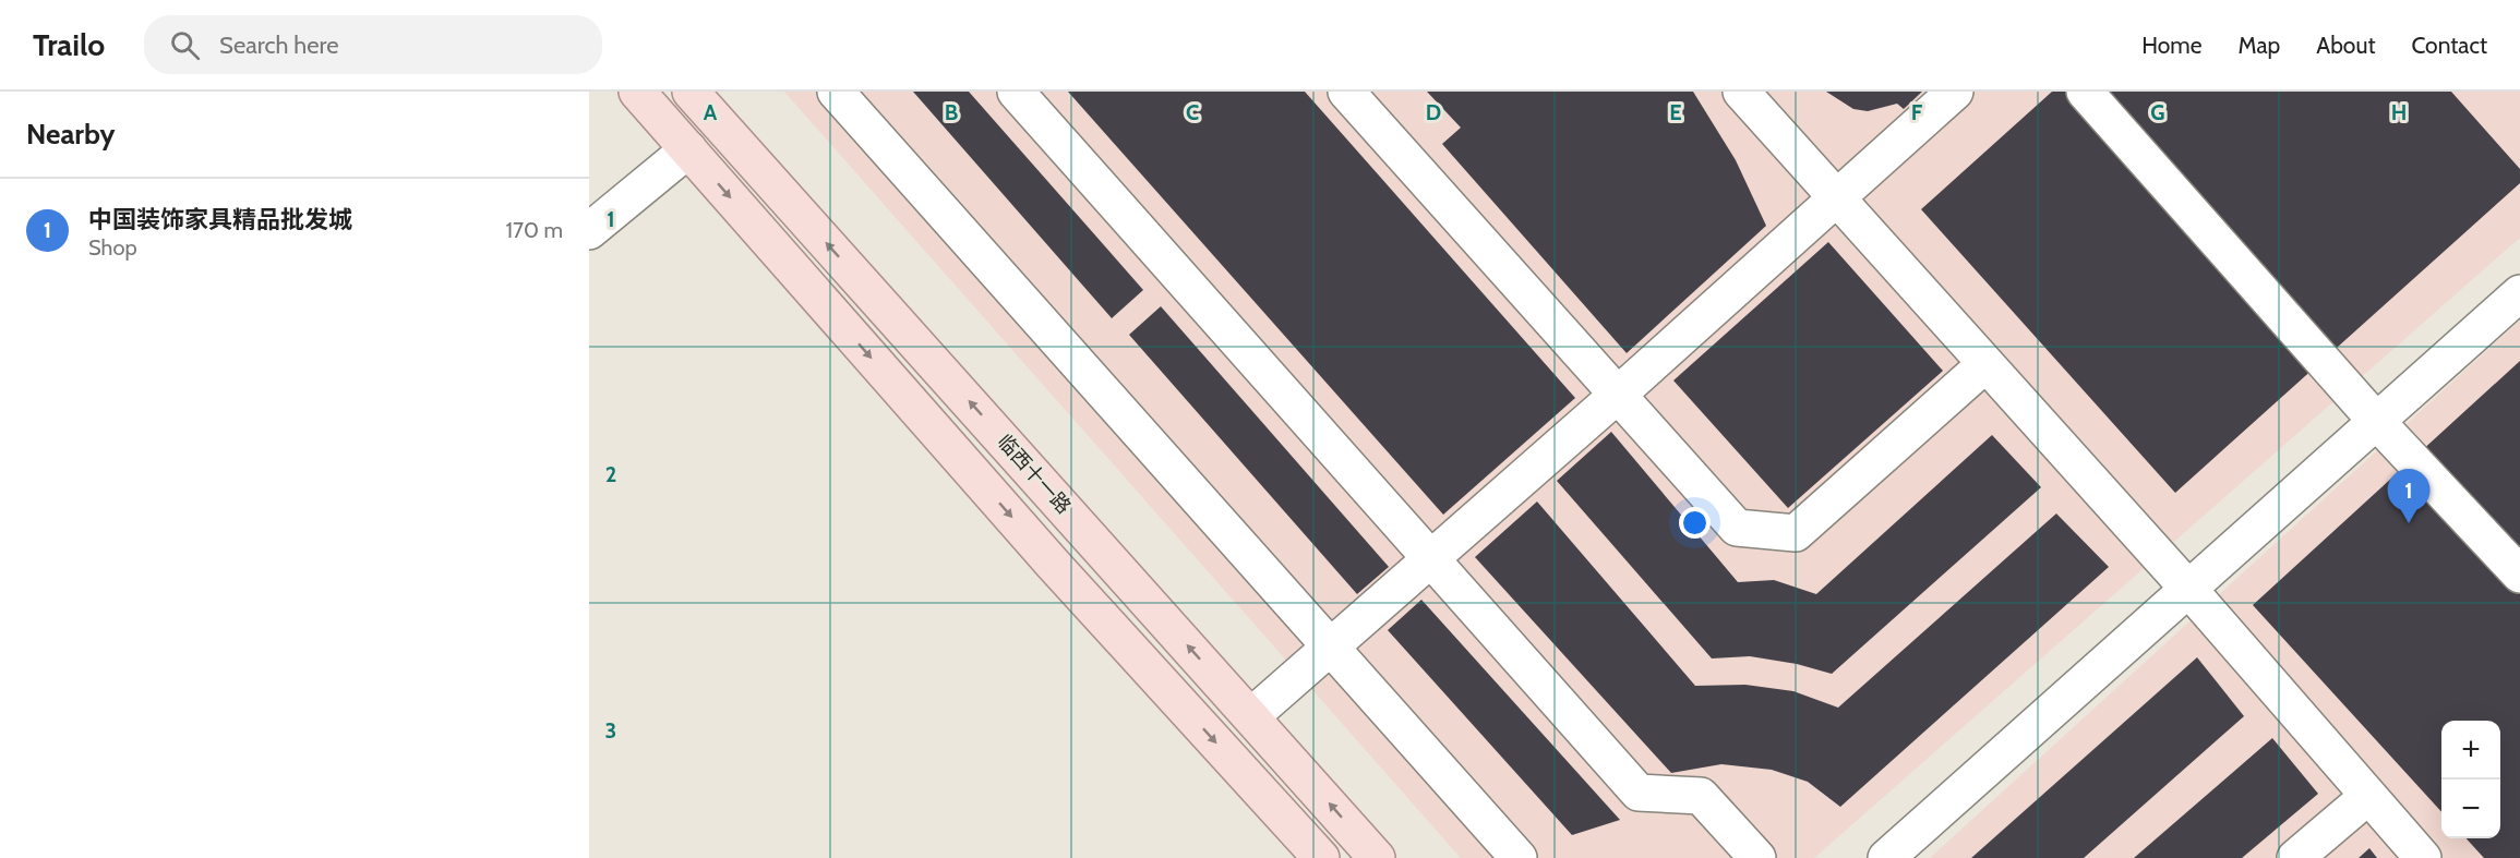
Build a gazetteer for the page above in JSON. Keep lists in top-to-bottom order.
{
  "streets": {
    "main road": ["临西十一路"]
  },
  "page": {
    "header": "Trailo",
    "search": "Search here",
    "nav": [
      "Home",
      "Map",
      "About",
      "Contact"
    ],
    "heading": "Nearby",
    "list": [
      {
        "mark": "1",
        "name": "中国装饰家具精品批发城",
        "note": "Shop",
        "value": "170 m"
      }
    ],
    "pins": "1",
    "map_buttons": ["+", "−"]
  },
  "grid": {
    "columns": [
      "A",
      "B",
      "C",
      "D",
      "E",
      "F",
      "G",
      "H"
    ],
    "rows": ["1", "2", "3"]
  }
}
